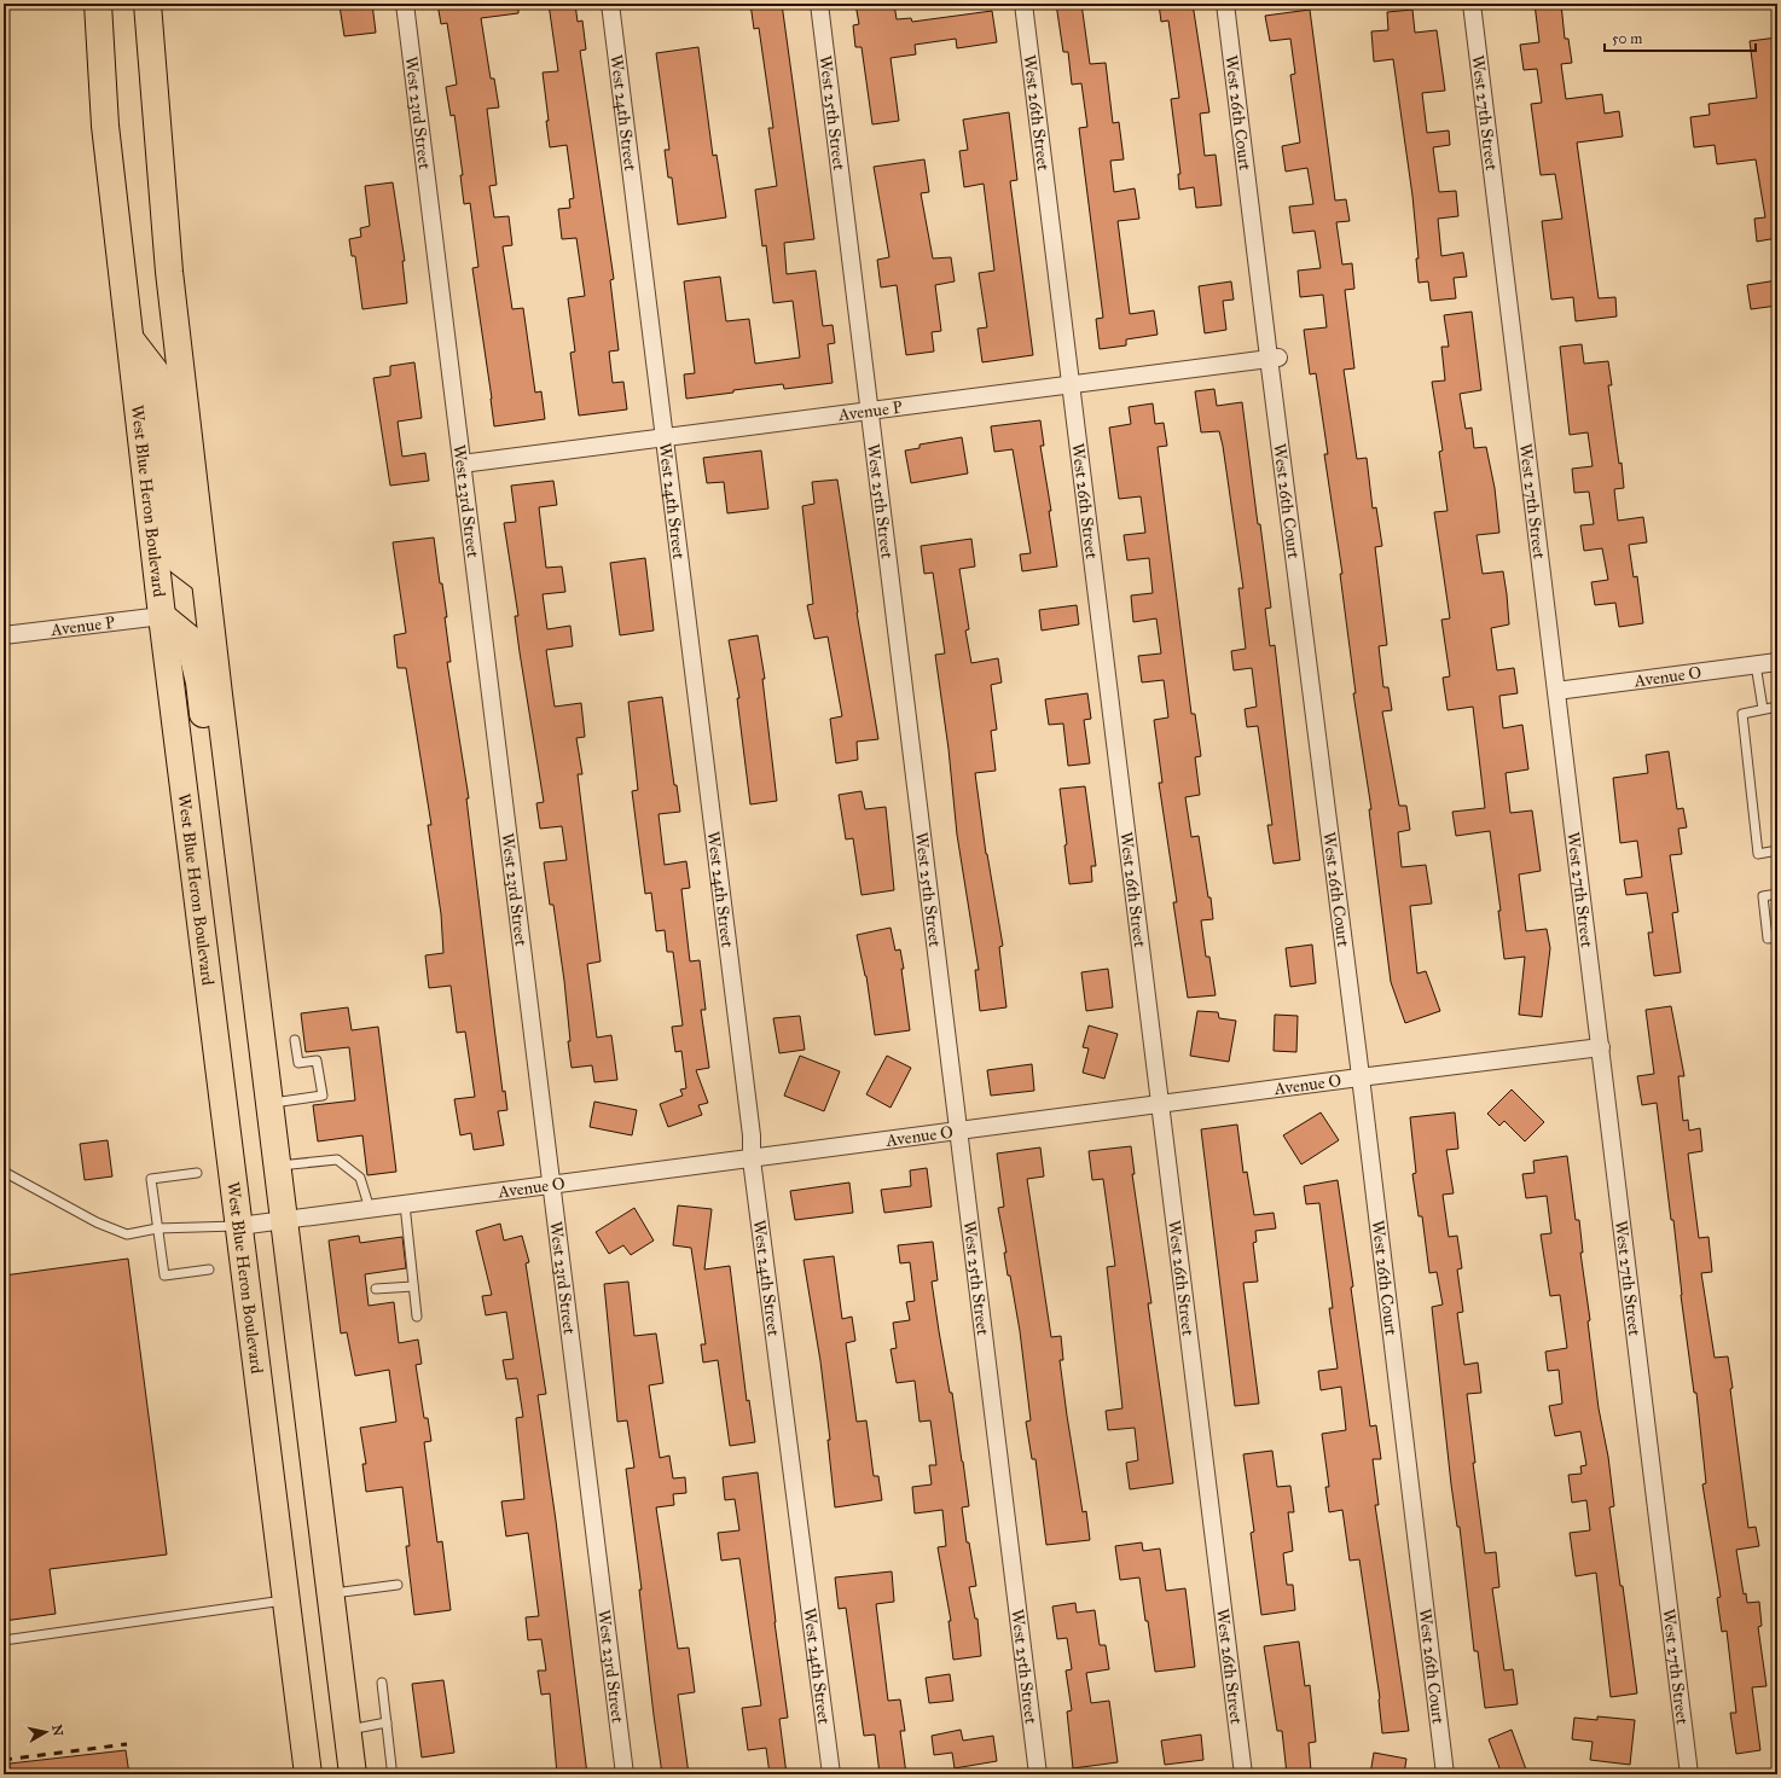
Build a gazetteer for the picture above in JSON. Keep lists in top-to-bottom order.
{
  "streets": {
    "main road": ["West Blue Heron Boulevard"],
    "street": [
      "West 23rd Street",
      "West 24th Street",
      "West 25th Street",
      "West 26th Street",
      "West 26th Court",
      "West 27th Street",
      "Avenue P",
      "Avenue O"
    ]
  },
  "crossings": [
    ["West 23rd Street", "Avenue P"],
    ["West 23rd Street", "Avenue O"],
    ["West 24th Street", "Avenue P"],
    ["West 24th Street", "Avenue O"],
    ["West 25th Street", "Avenue P"],
    ["West 25th Street", "Avenue O"],
    ["West 26th Street", "Avenue P"],
    ["West 26th Street", "Avenue O"],
    ["West 26th Court", "Avenue P"],
    ["West 26th Court", "Avenue O"],
    ["West 27th Street", "Avenue O"],
    ["Avenue P", "West Blue Heron Boulevard"],
    ["West Blue Heron Boulevard", "Avenue O"]
  ],
  "scale_bar": "50 m",
  "north": "right"
}
